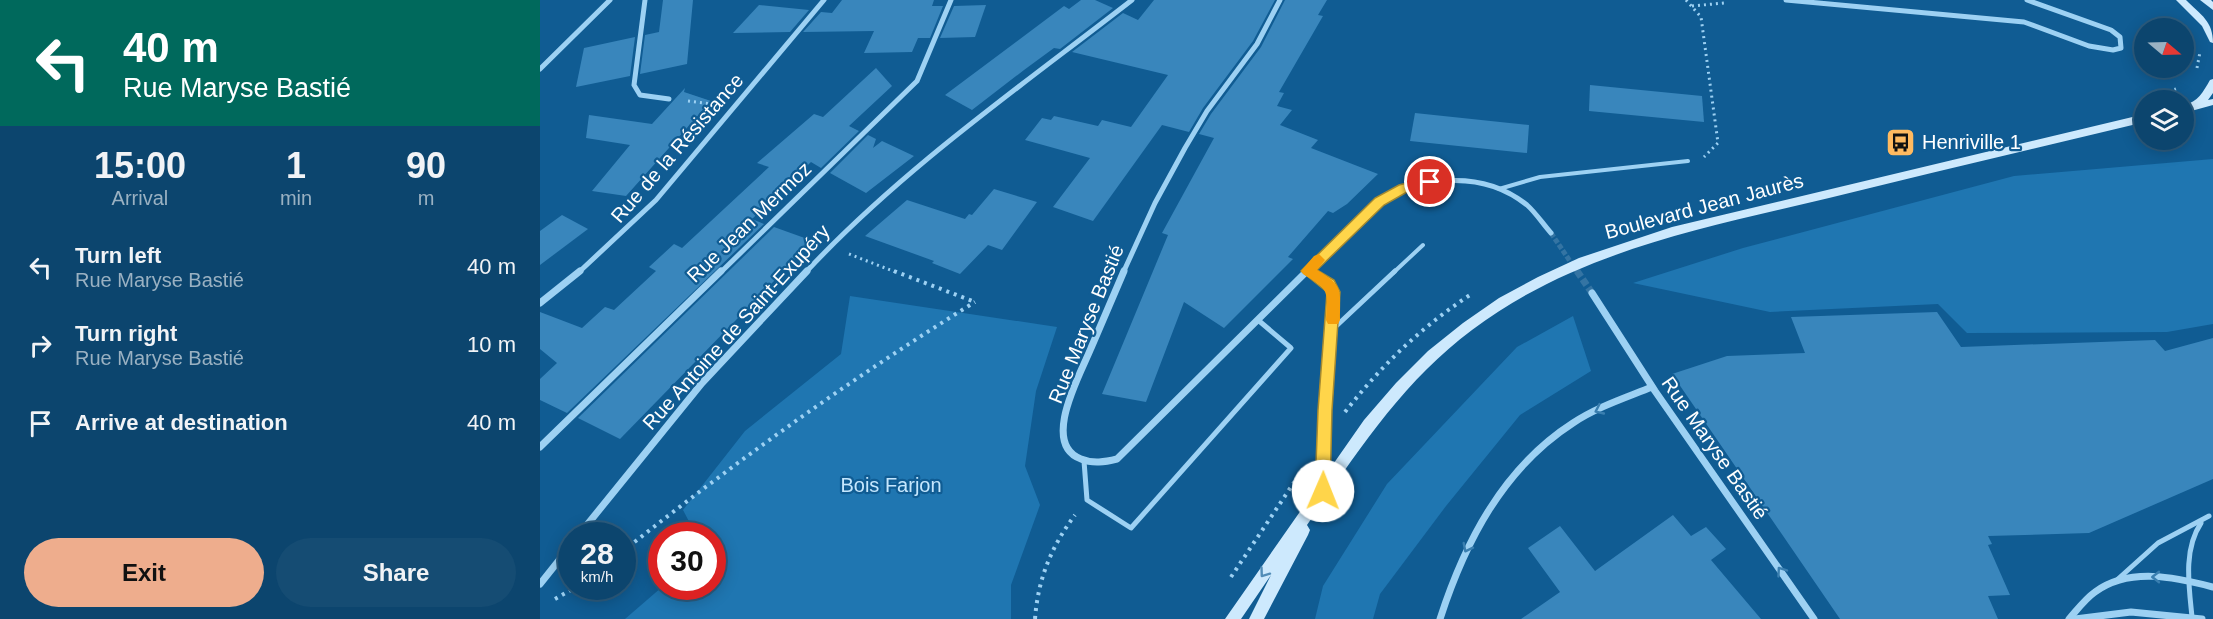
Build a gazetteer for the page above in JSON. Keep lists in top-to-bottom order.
{
  "streets": {
    "main road": ["Boulevard Jean Jaurès"],
    "street": [
      "Rue de la Résistance",
      "Rue Jean Mermoz",
      "Rue Maryse Bastié",
      "Rue Antoine de Saint-Exupéry"
    ]
  },
  "parks": ["Bois Farjon"],
  "places": {
    "bus stop": ["Henriville 1"]
  },
  "north": "right",
  "page": {
    "turn": ["40 m", "Rue Maryse Bastié"],
    "eta": [
      "15:00",
      "Arrival",
      "1",
      "min",
      "90",
      "m"
    ],
    "list": [
      {
        "name": "Turn left",
        "note": "Rue Maryse Bastié",
        "value": "40 m"
      },
      {
        "name": "Turn right",
        "note": "Rue Maryse Bastié",
        "value": "10 m"
      },
      {
        "name": "Arrive at destination",
        "value": "40 m"
      }
    ],
    "speed": "28 km/h",
    "limit": "30",
    "buttons": ["Exit", "Share"]
  }
}
